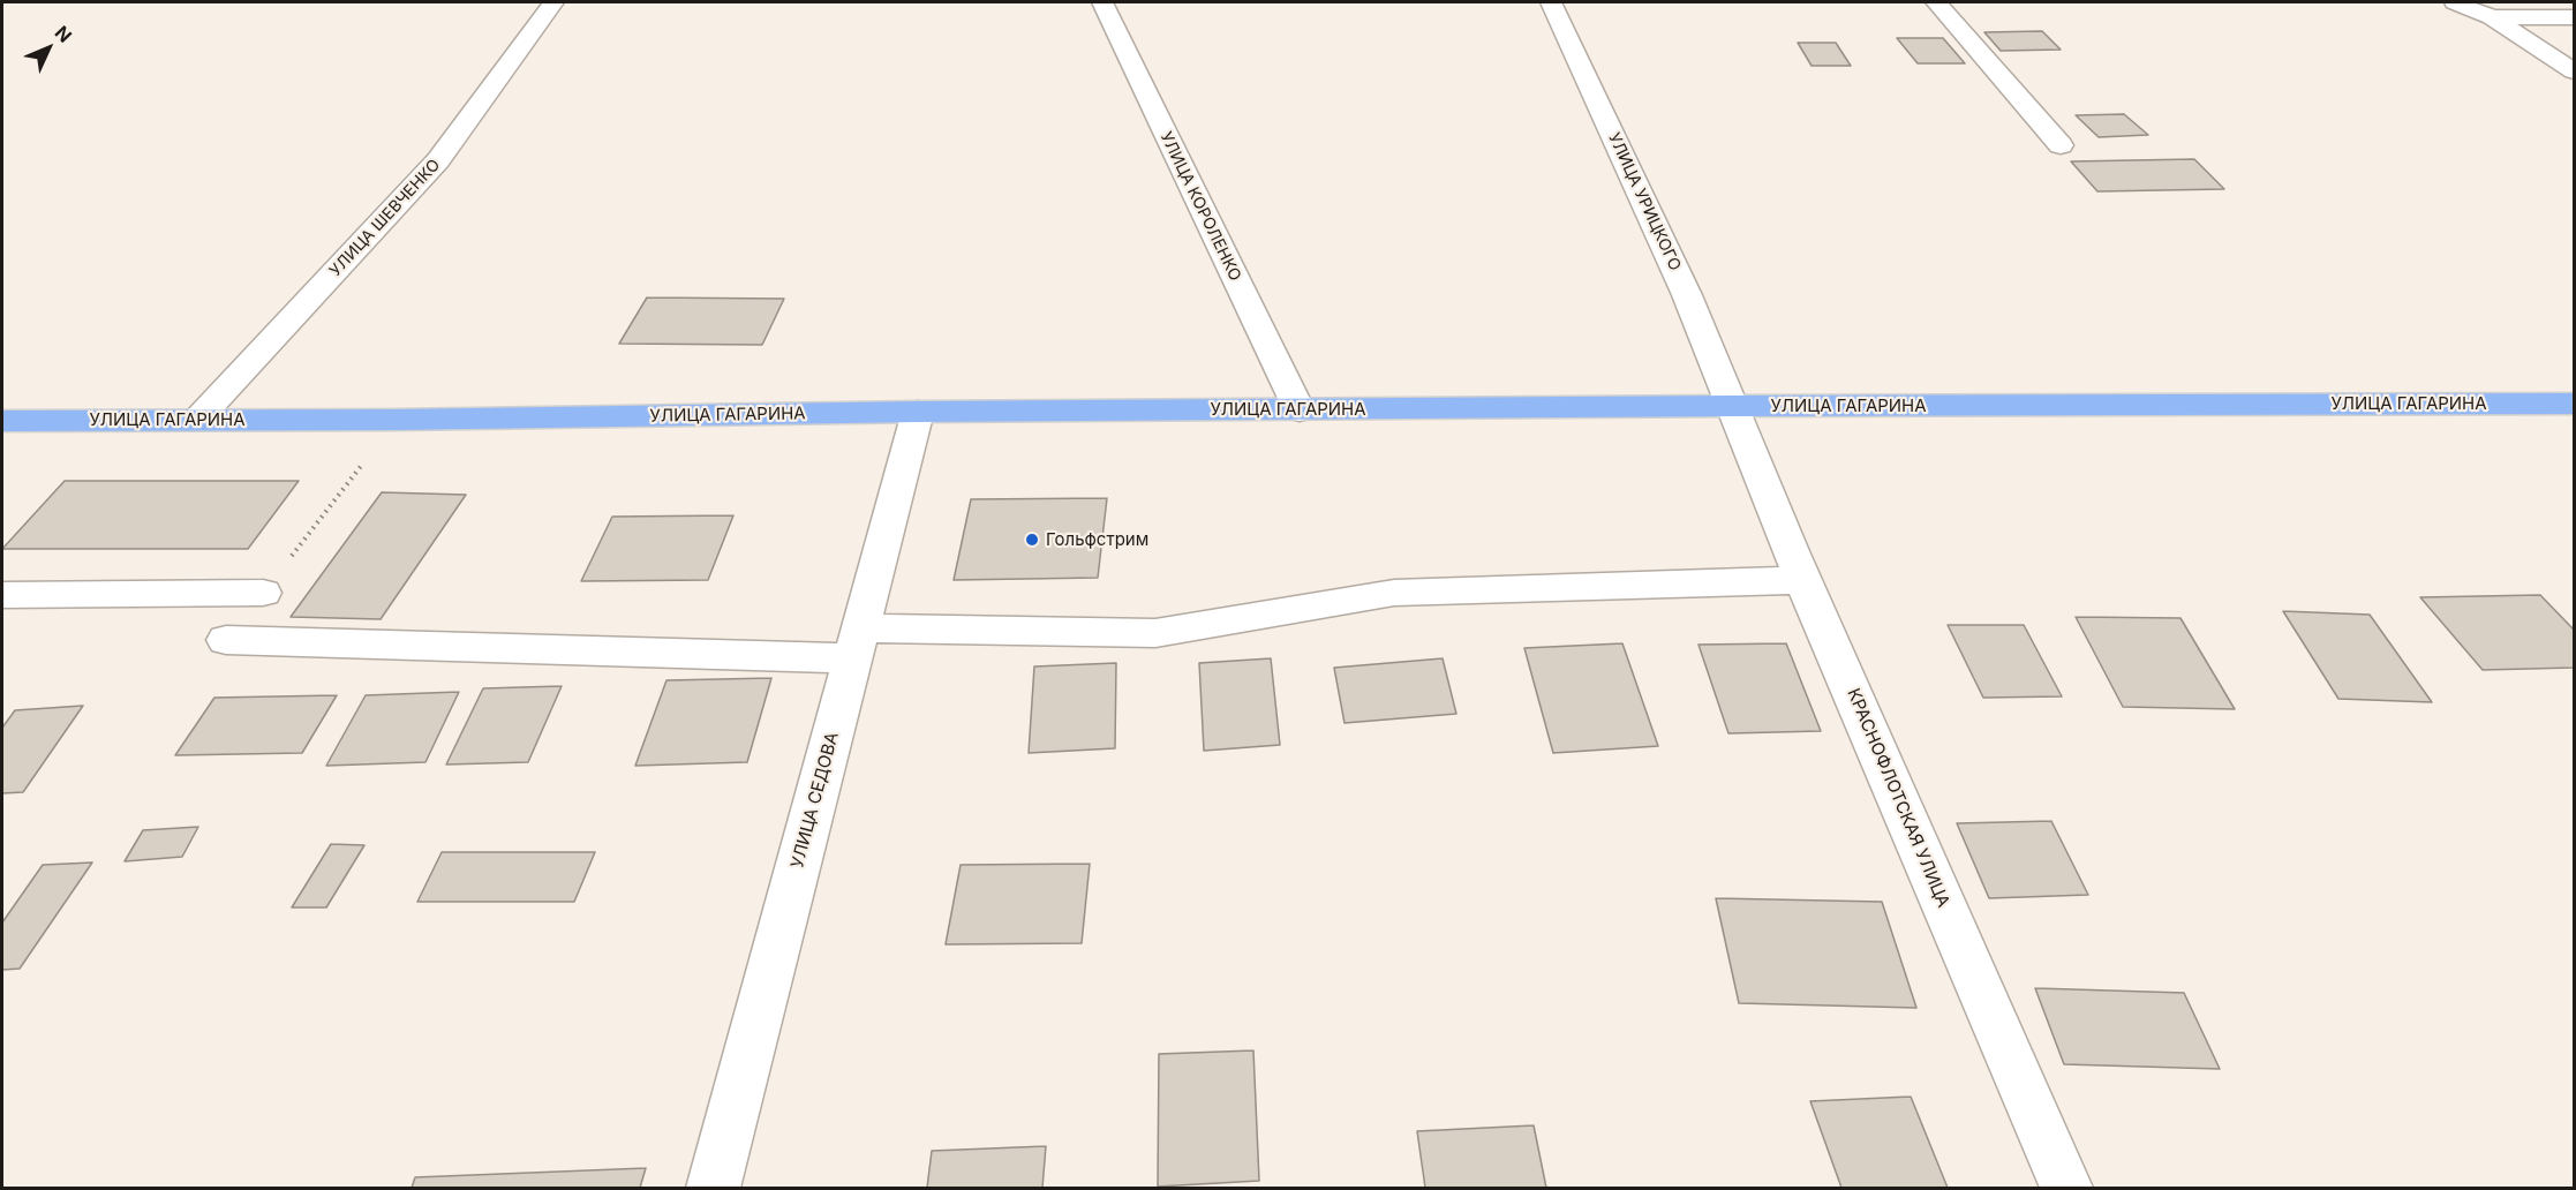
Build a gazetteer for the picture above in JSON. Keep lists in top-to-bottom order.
{
  "streets": {
    "main road": ["УЛИЦА ГАГАРИНА"],
    "lane": [
      "УЛИЦА УРИЦКОГО",
      "УЛИЦА КОРОЛЕНКО",
      "УЛИЦА ШЕВЧЕНКО",
      "КРАСНОФЛОТСКАЯ УЛИЦА",
      "УЛИЦА СЕДОВА"
    ]
  },
  "crossings": [
    ["УЛИЦА УРИЦКОГО", "УЛИЦА ГАГАРИНА"],
    ["УЛИЦА УРИЦКОГО", "КРАСНОФЛОТСКАЯ УЛИЦА"],
    ["УЛИЦА КОРОЛЕНКО", "УЛИЦА ГАГАРИНА"],
    ["УЛИЦА ШЕВЧЕНКО", "УЛИЦА ГАГАРИНА"],
    ["УЛИЦА ГАГАРИНА", "КРАСНОФЛОТСКАЯ УЛИЦА"],
    ["УЛИЦА ГАГАРИНА", "УЛИЦА СЕДОВА"]
  ],
  "places": ["Гольфстрим"],
  "north": "top right"
}
